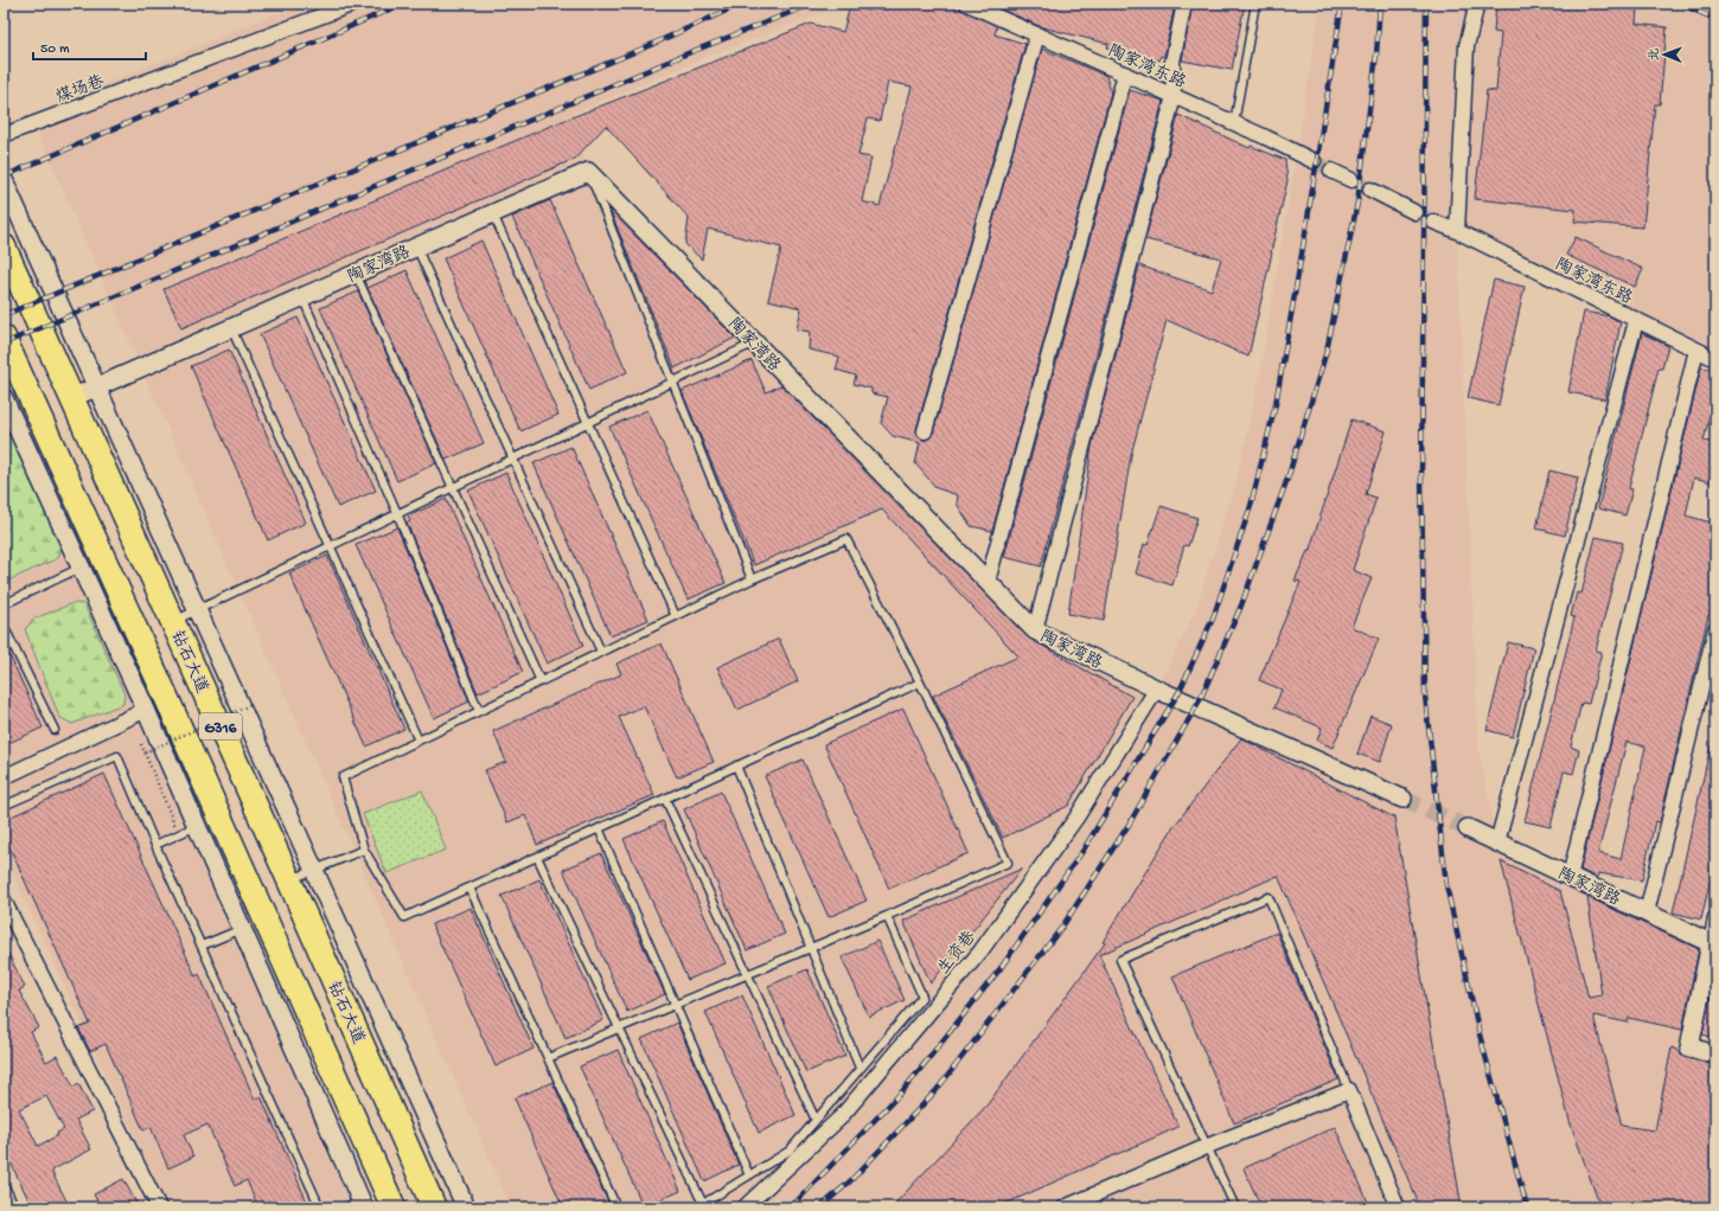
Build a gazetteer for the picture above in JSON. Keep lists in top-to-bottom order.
{
  "streets": {
    "highway": ["钻石大道", "G316"],
    "street": [
      "陶家湾东路",
      "煤场巷",
      "陶家湾路",
      "生资巷"
    ]
  },
  "crossings": [
    ["陶家湾路", "钻石大道"],
    ["陶家湾路", "生资巷"]
  ],
  "scale_bar": "50 m",
  "north": "left"
}
